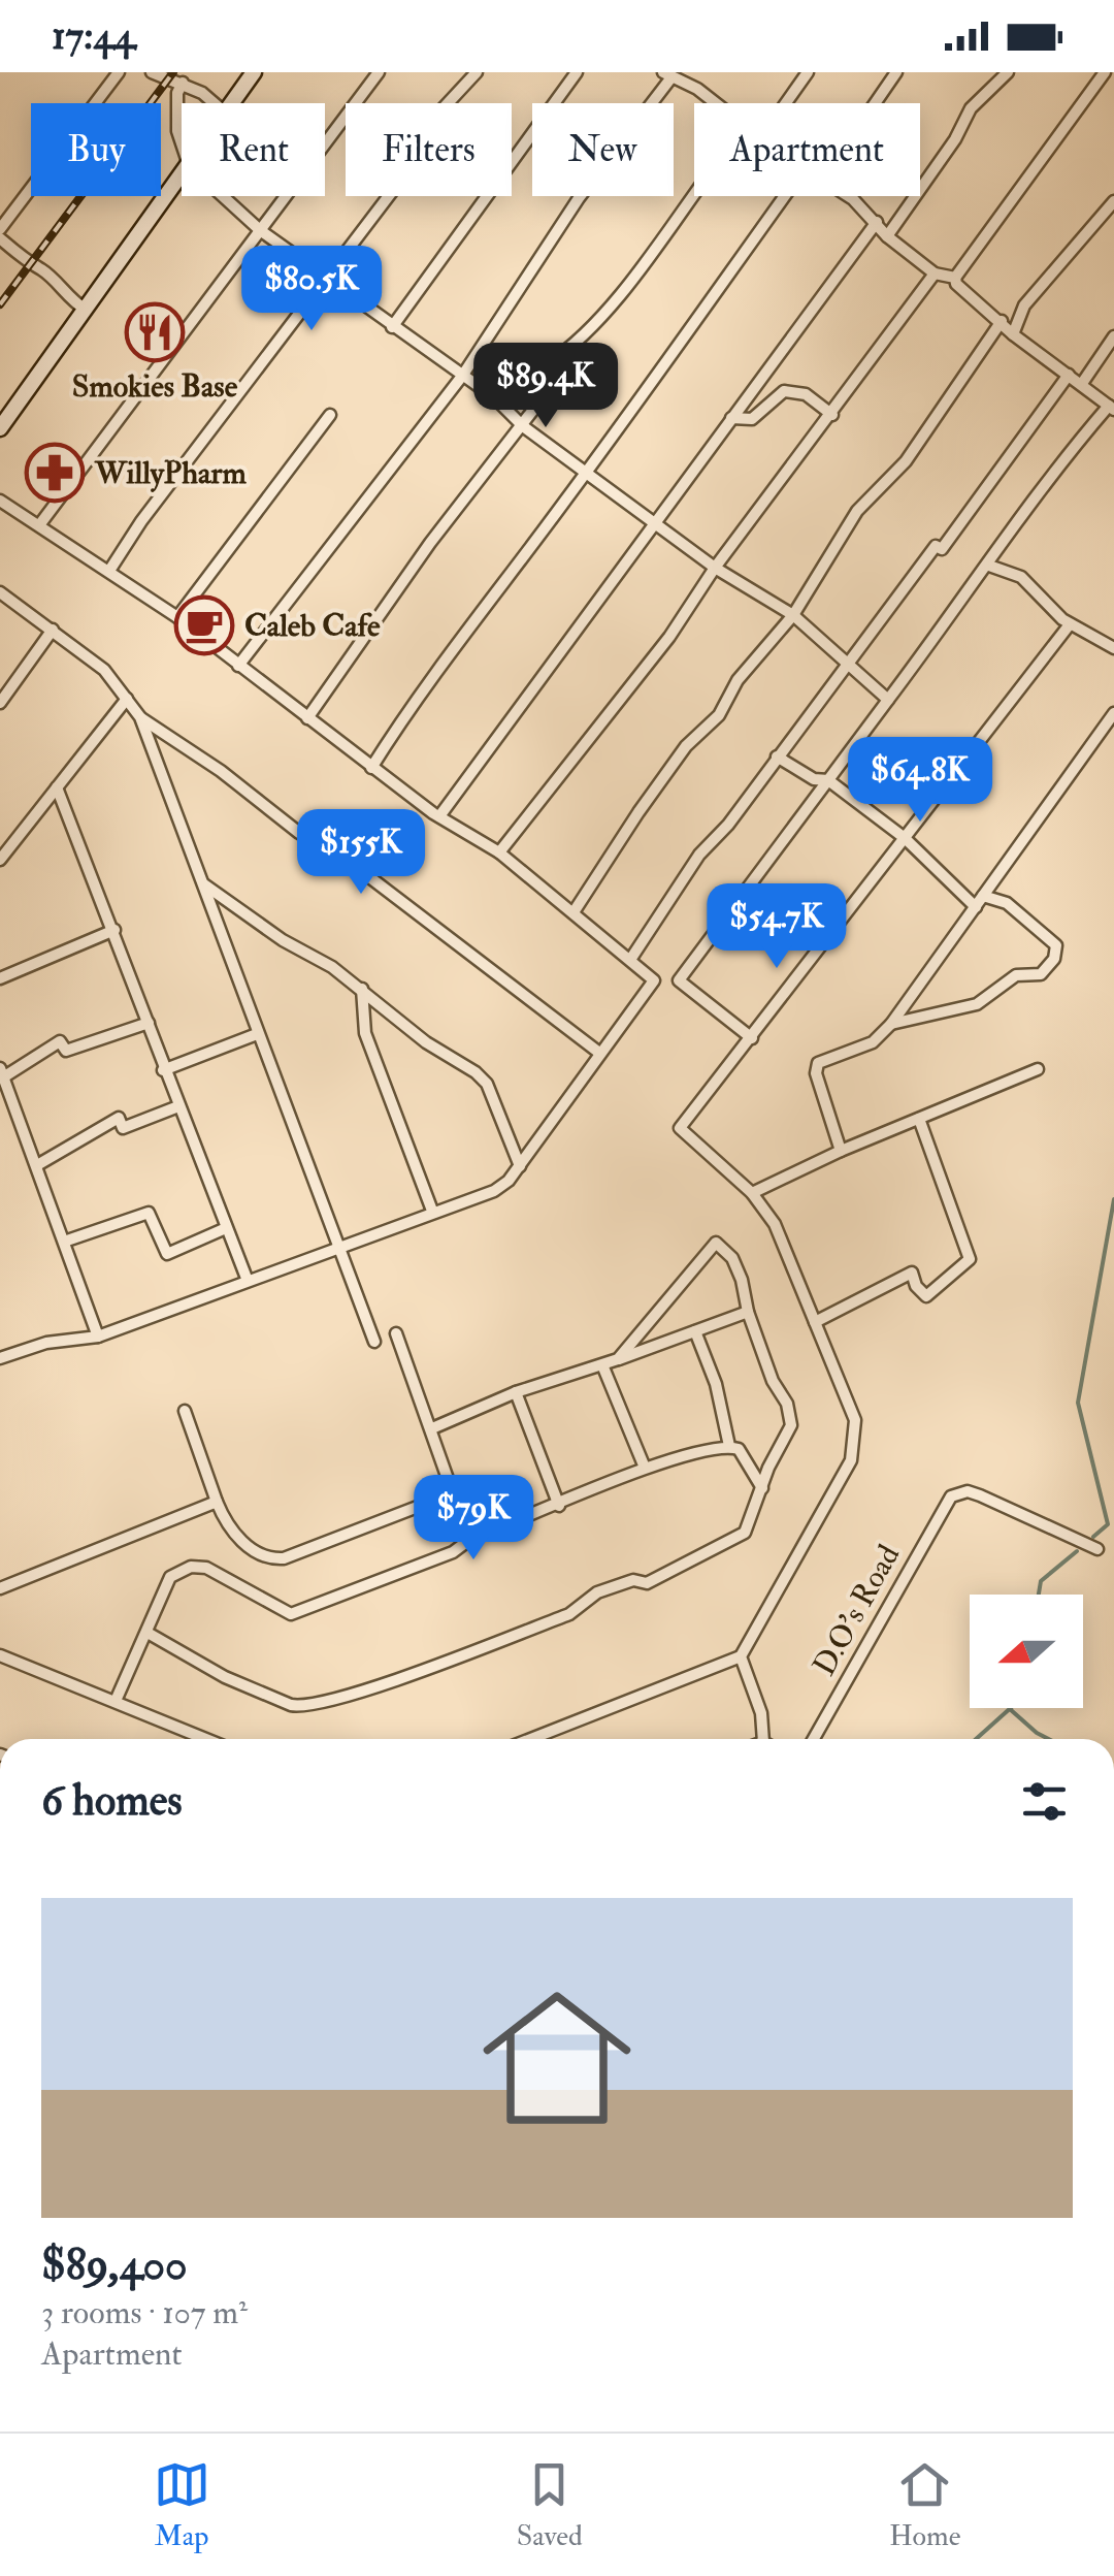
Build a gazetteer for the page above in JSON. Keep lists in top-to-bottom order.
{
  "streets": {
    "street": ["D.O's Road"]
  },
  "places": {
    "restaurant": ["Smokies Base"],
    "pharmacy": ["WillyPharm"],
    "cafe": ["Caleb Cafe"]
  },
  "north": "left",
  "page": {
    "status": "17:44",
    "chip": [
      "Buy",
      "Rent",
      "Filters",
      "New",
      "Apartment"
    ],
    "price": [
      "$80.5K",
      "$89.4K",
      "$64.8K",
      "$155K",
      "$54.7K",
      "$79K"
    ],
    "heading": "6 homes",
    "list": [
      {
        "name": "$89,400",
        "note": "3 rooms · 107 m² · Apartment"
      }
    ],
    "tabs": ["Map", "Saved", "Home"]
  }
}
